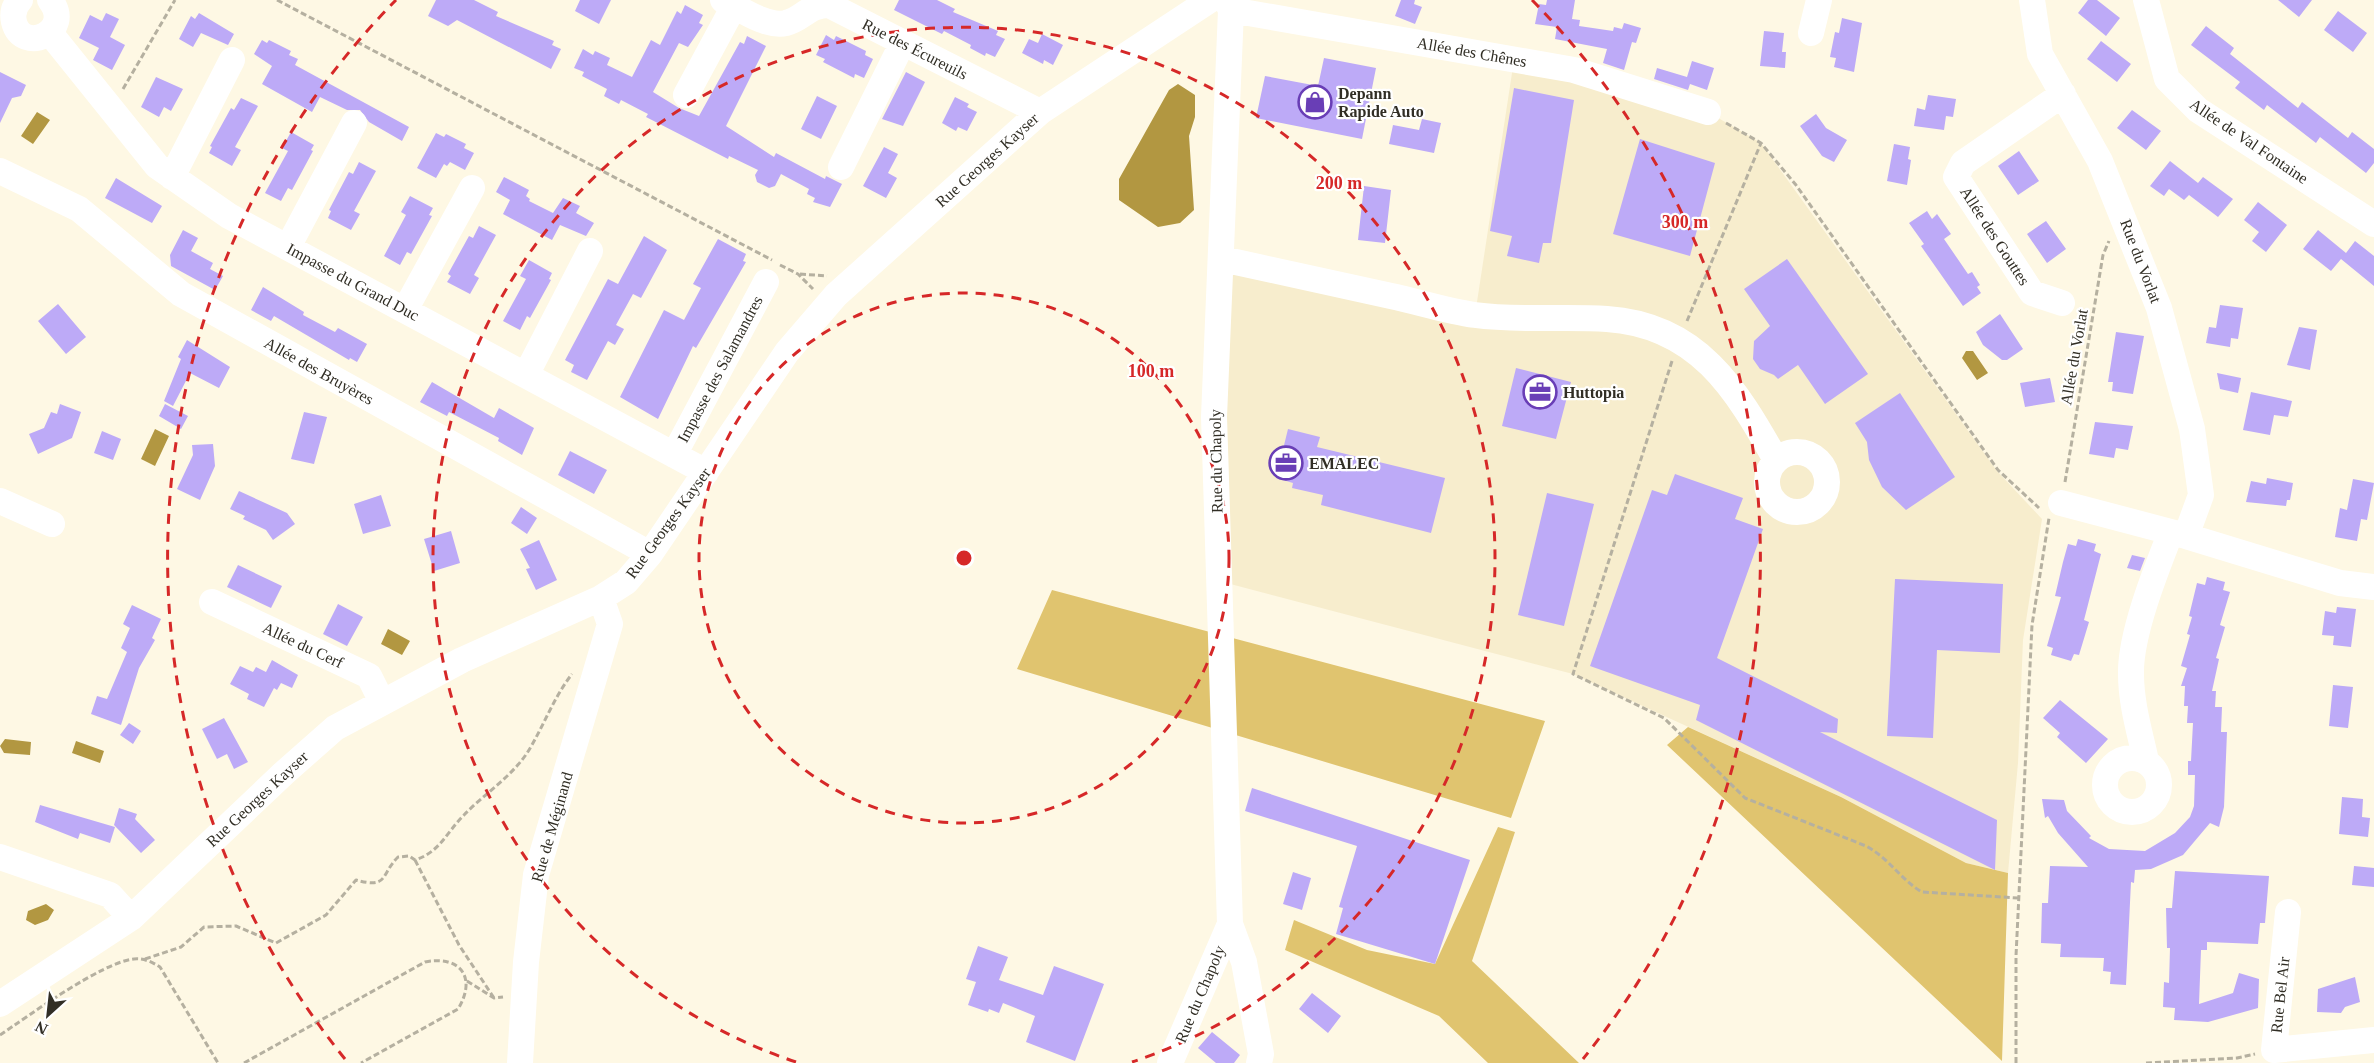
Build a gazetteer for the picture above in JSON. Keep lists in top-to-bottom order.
{
  "streets": {
    "street": [
      "Rue des Écureuils",
      "Allée des Chênes",
      "Allée de Val Fontaine",
      "Rue Georges Kayser",
      "Allée des Gouttes",
      "Rue du Vorlat",
      "Impasse du Grand Duc",
      "Impasse des Salamandres",
      "Allée des Bruyères",
      "Rue du Chapoly",
      "Allée du Cerf",
      "Rue de Méginand",
      "Rue Bel Air"
    ],
    "path": ["Allée du Vorlat"]
  },
  "crossings": [
    ["Rue des Écureuils", "Rue Georges Kayser"],
    ["Allée des Chênes", "Rue Georges Kayser"],
    ["Allée des Chênes", "Rue du Chapoly"],
    ["Rue Georges Kayser", "Impasse du Grand Duc"],
    ["Rue Georges Kayser", "Allée des Bruyères"],
    ["Rue Georges Kayser", "Rue du Chapoly"],
    ["Rue Georges Kayser", "Allée du Cerf"],
    ["Rue Georges Kayser", "Rue de Méginand"],
    ["Allée des Gouttes", "Rue du Vorlat"],
    ["Rue du Vorlat", "Allée du Vorlat"],
    ["Impasse du Grand Duc", "Impasse des Salamandres"]
  ],
  "places": {
    "shop": ["Depann Rapide Auto"],
    "office": ["Huttopia", "EMALEC"]
  },
  "north": "bottom left",
  "rings": ["200 m", "300 m", "100 m"]
}
